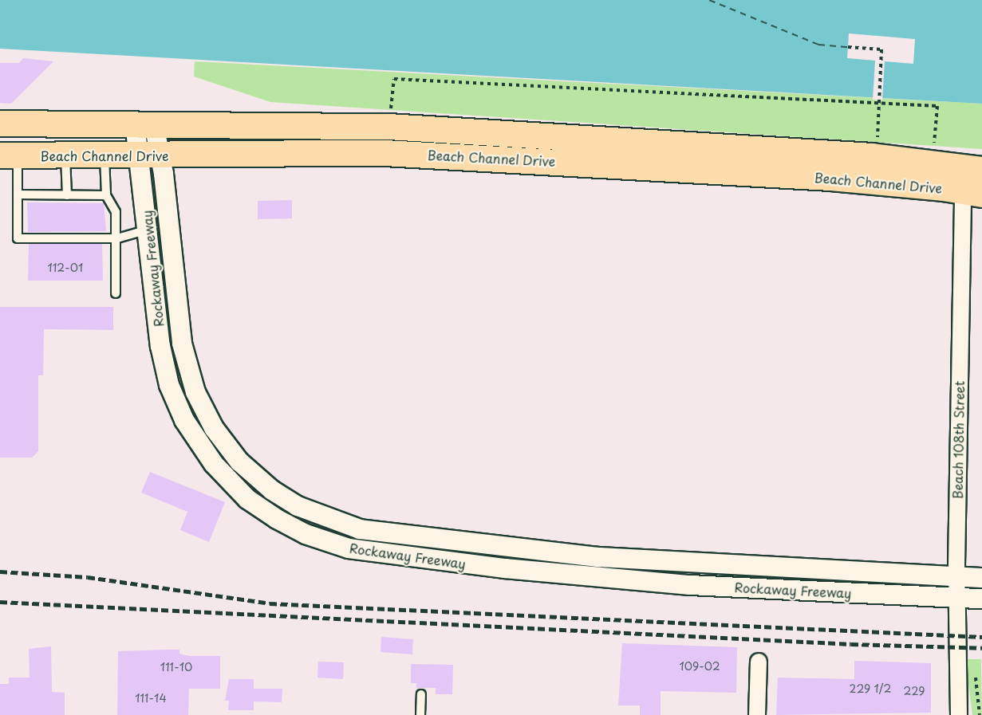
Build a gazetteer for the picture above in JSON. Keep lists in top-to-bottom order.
{
  "streets": {
    "main road": ["Beach Channel Drive"],
    "street": ["Rockaway Freeway", "Beach 108th Street"]
  },
  "crossings": [
    ["Beach Channel Drive", "Rockaway Freeway"],
    ["Beach Channel Drive", "Beach 108th Street"],
    ["Rockaway Freeway", "Beach 108th Street"]
  ],
  "house_numbers": [
    "112-01",
    "109-02",
    "111-10",
    "229 1/2",
    "229",
    "111-14"
  ]
}
